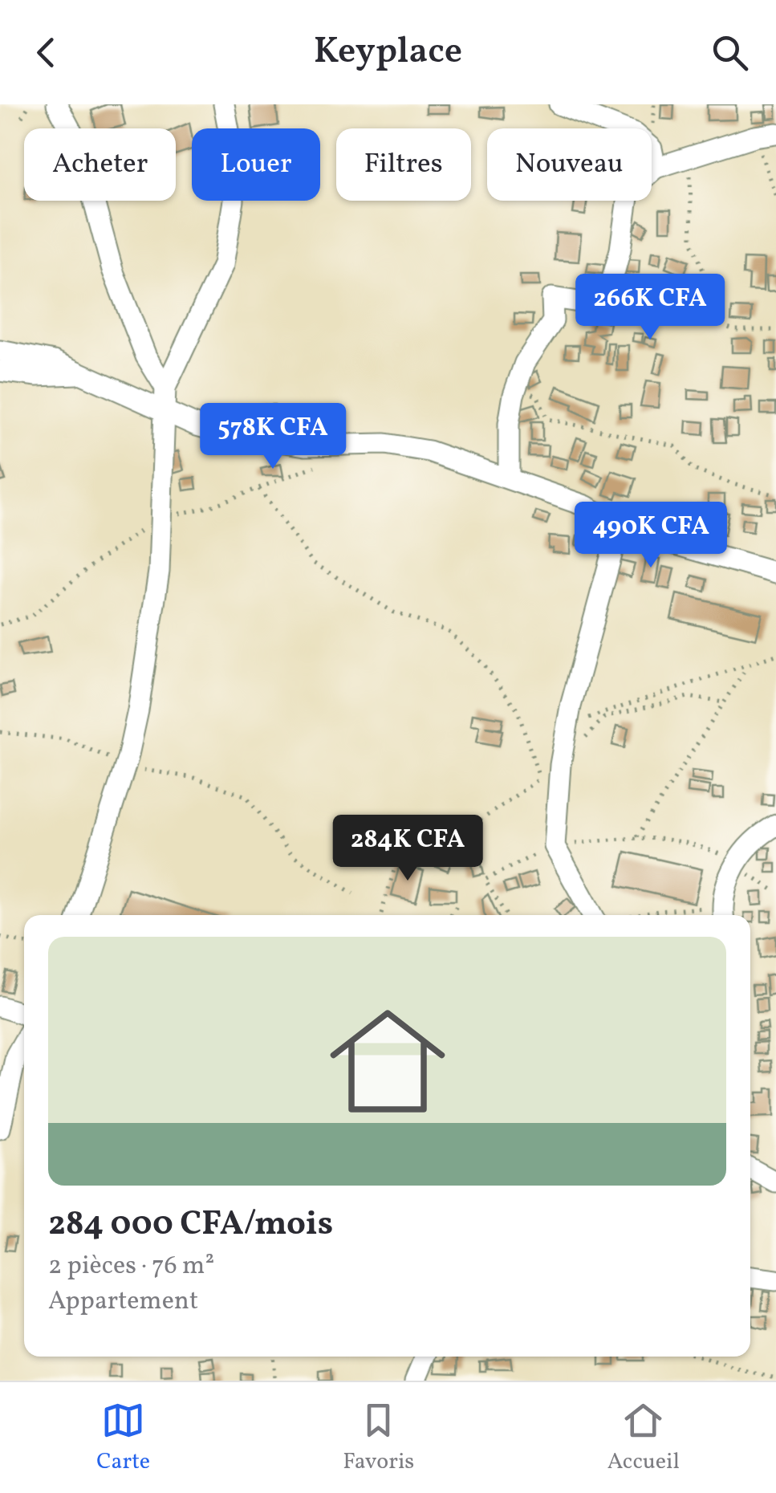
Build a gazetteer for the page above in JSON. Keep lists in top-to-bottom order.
{
  "page": {
    "header": "Keyplace",
    "chip": [
      "Acheter",
      "Louer",
      "Filtres",
      "Nouveau"
    ],
    "price": [
      "266K CFA",
      "578K CFA",
      "490K CFA",
      "284K CFA"
    ],
    "list": [
      {
        "name": "284 000 CFA/mois",
        "note": "2 pièces · 76 m² · Appartement"
      }
    ],
    "tabs": ["Carte", "Favoris", "Accueil"]
  }
}
